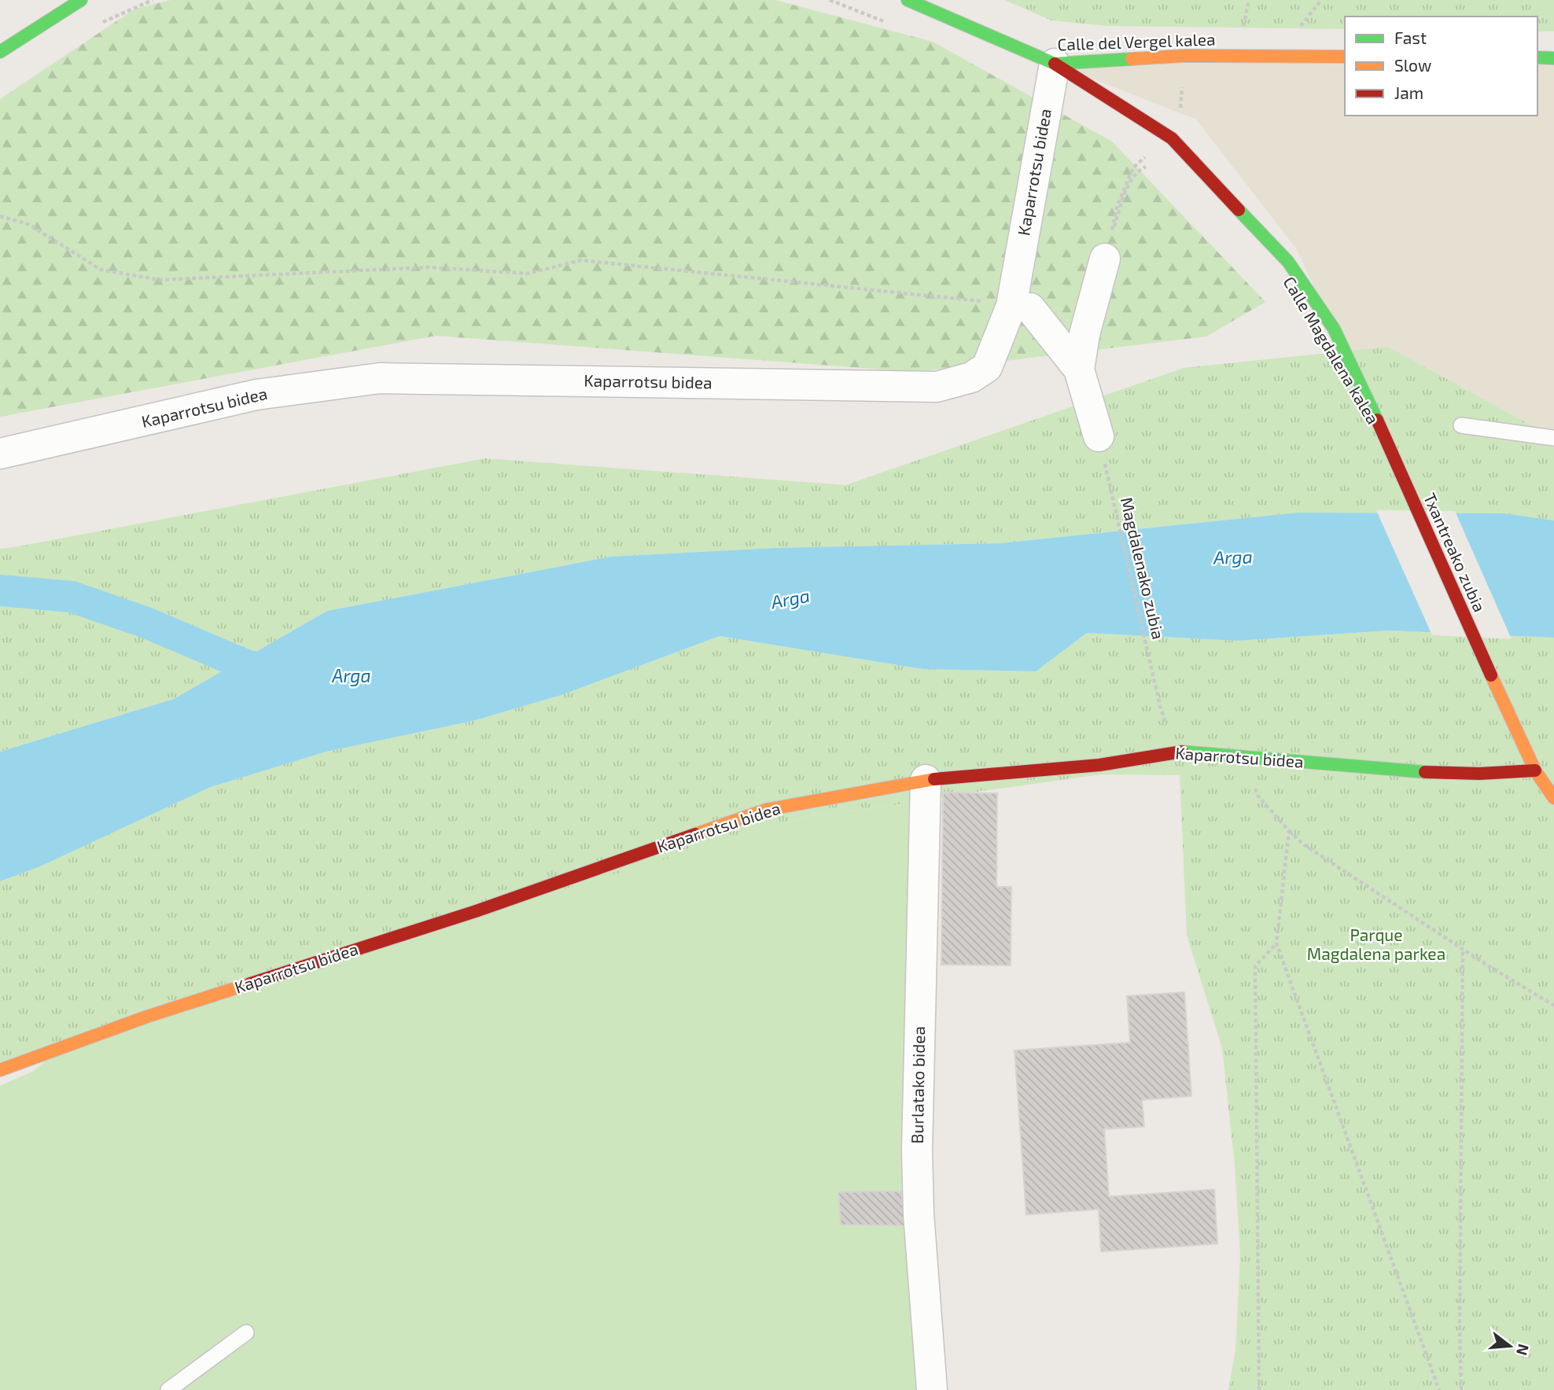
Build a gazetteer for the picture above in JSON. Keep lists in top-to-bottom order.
{
  "streets": {
    "street": [
      "Calle del Vergel kalea",
      "Kaparrotsu bidea",
      "Calle Magdalena kalea",
      "Txantreako zubia",
      "Burlatako bidea"
    ],
    "path": ["Magdalenako zubia"]
  },
  "crossings": [
    ["Calle del Vergel kalea", "Kaparrotsu bidea"],
    ["Calle del Vergel kalea", "Calle Magdalena kalea"],
    ["Kaparrotsu bidea", "Calle Magdalena kalea"],
    ["Kaparrotsu bidea", "Txantreako zubia"],
    ["Kaparrotsu bidea", "Burlatako bidea"],
    ["Calle Magdalena kalea", "Txantreako zubia"]
  ],
  "water": ["Arga"],
  "parks": ["Parque Magdalena parkea"],
  "legend": ["Fast", "Slow", "Jam"],
  "north": "right"
}
